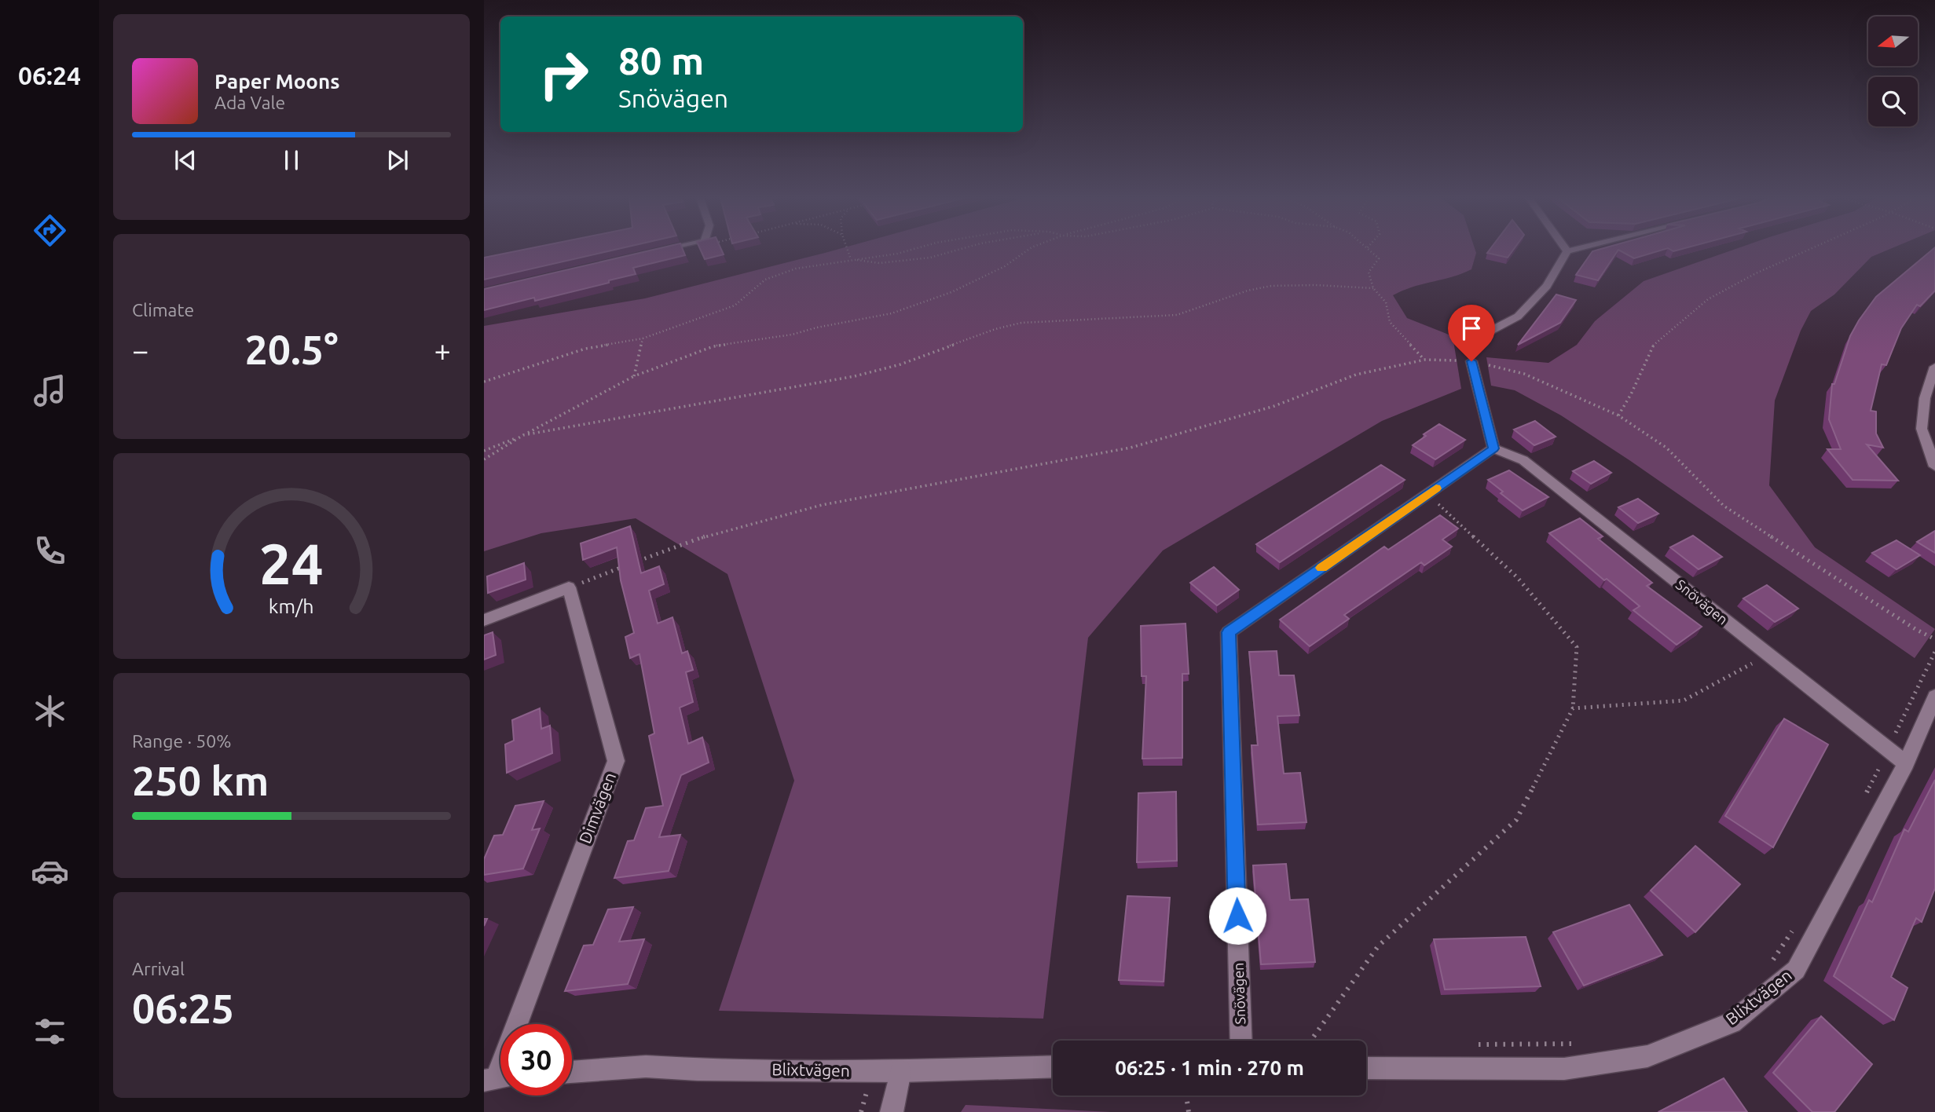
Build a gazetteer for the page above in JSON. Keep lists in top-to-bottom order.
{
  "streets": {
    "street": ["Snövägen", "Dimvägen", "Blixtvägen"]
  },
  "crossings": [
    ["Snövägen", "Blixtvägen"]
  ],
  "north": "left",
  "page": {
    "tabs": "06:24",
    "turn": ["80 m", "Snövägen"],
    "song": ["Paper Moons", "Ada Vale"],
    "tile": [
      "Climate",
      ["Range · 50%", "250 km"],
      ["Arrival", "06:25"]
    ],
    "heat": ["−", "20.5°", "+"],
    "limit": "30",
    "trip": "06:25 · 1 min · 270 m",
    "gauge": ["24", "km/h"]
  }
}
